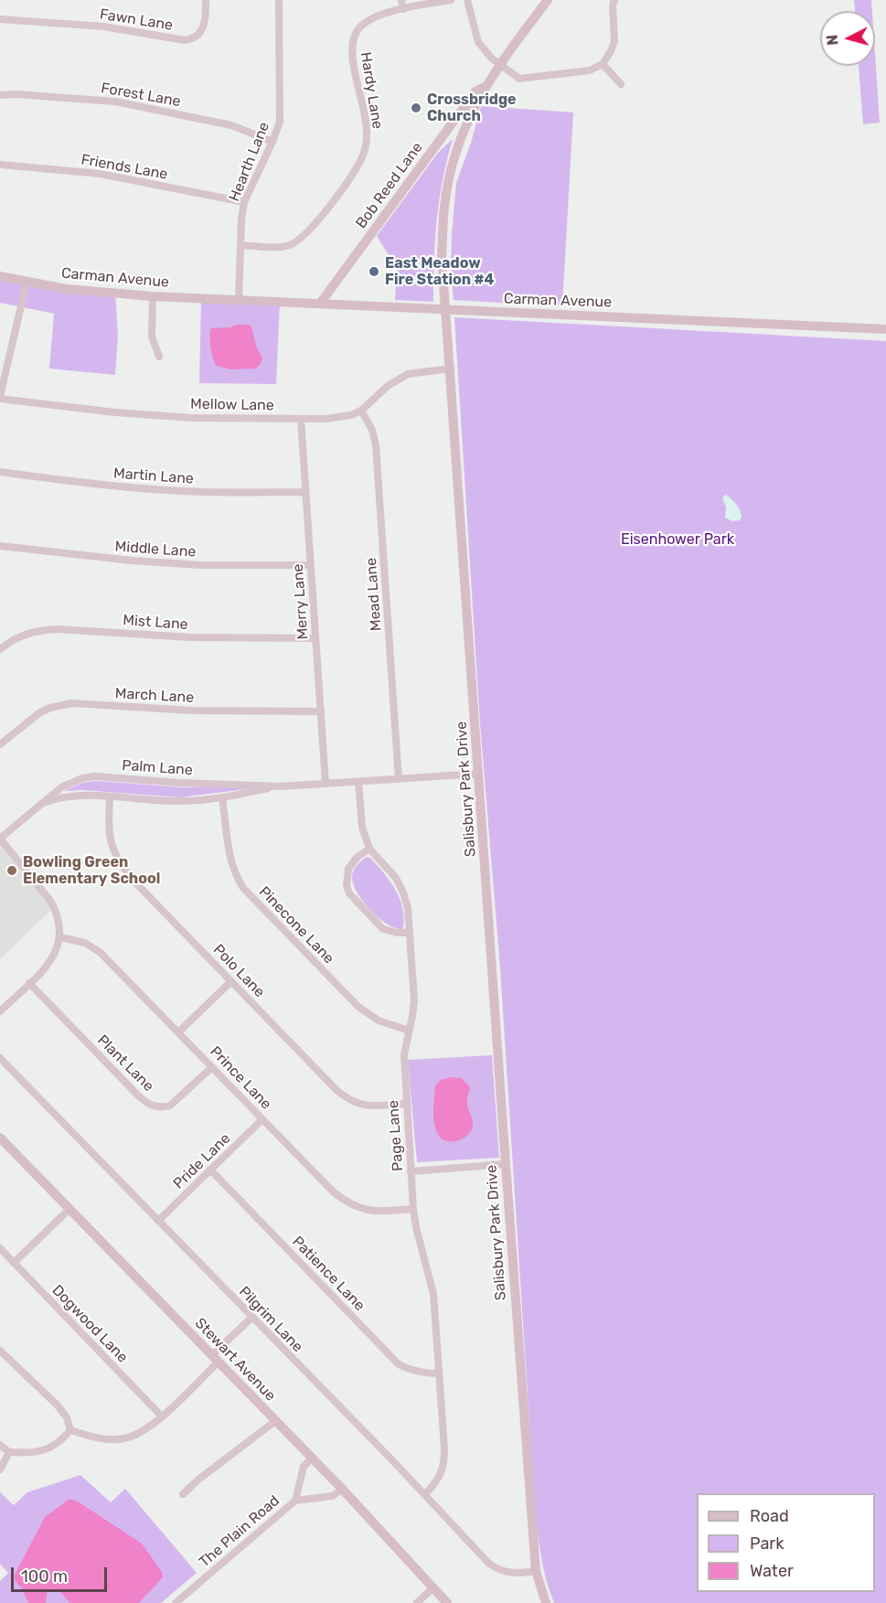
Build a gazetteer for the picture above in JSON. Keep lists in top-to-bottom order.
{
  "streets": {
    "main road": [
      "Bob Reed Lane",
      "Carman Avenue",
      "Salisbury Park Drive",
      "Stewart Avenue"
    ],
    "street": [
      "Fawn Lane",
      "Hardy Lane",
      "Forest Lane",
      "Hearth Lane",
      "Friends Lane",
      "Mellow Lane",
      "Martin Lane",
      "Middle Lane",
      "Mead Lane",
      "Merry Lane",
      "Mist Lane",
      "March Lane",
      "Palm Lane",
      "Pinecone Lane",
      "Polo Lane",
      "Plant Lane",
      "Prince Lane",
      "Page Lane",
      "Pride Lane",
      "Patience Lane",
      "Pilgrim Lane",
      "Dogwood Lane",
      "The Plain Road"
    ]
  },
  "crossings": [
    ["Hardy Lane", "Hearth Lane"],
    ["Forest Lane", "Hearth Lane"],
    ["Hearth Lane", "Friends Lane"],
    ["Hearth Lane", "Carman Avenue"],
    ["Bob Reed Lane", "Carman Avenue"],
    ["Bob Reed Lane", "Salisbury Park Drive"],
    ["Carman Avenue", "Salisbury Park Drive"],
    ["Mellow Lane", "Mead Lane"],
    ["Mellow Lane", "Merry Lane"],
    ["Mellow Lane", "Salisbury Park Drive"],
    ["Martin Lane", "Merry Lane"],
    ["Middle Lane", "Merry Lane"],
    ["Mead Lane", "Palm Lane"],
    ["Merry Lane", "Mist Lane"],
    ["Merry Lane", "March Lane"],
    ["Merry Lane", "Palm Lane"],
    ["Palm Lane", "Salisbury Park Drive"],
    ["Palm Lane", "Pinecone Lane"],
    ["Palm Lane", "Polo Lane"],
    ["Palm Lane", "Page Lane"],
    ["Salisbury Park Drive", "Pilgrim Lane"],
    ["Pinecone Lane", "Page Lane"],
    ["Polo Lane", "Page Lane"],
    ["Plant Lane", "Prince Lane"],
    ["Prince Lane", "Page Lane"],
    ["Prince Lane", "Pride Lane"],
    ["Page Lane", "Patience Lane"],
    ["Page Lane", "Pilgrim Lane"],
    ["Pride Lane", "Patience Lane"],
    ["Pride Lane", "Pilgrim Lane"],
    ["Stewart Avenue", "The Plain Road"]
  ],
  "parks": ["Eisenhower Park"],
  "places": ["Crossbridge Church", "East Meadow Fire Station #4", "Bowling Green Elementary School"],
  "legend": ["Road", "Park", "Water"],
  "scale_bar": "100 m",
  "north": "left"
}
